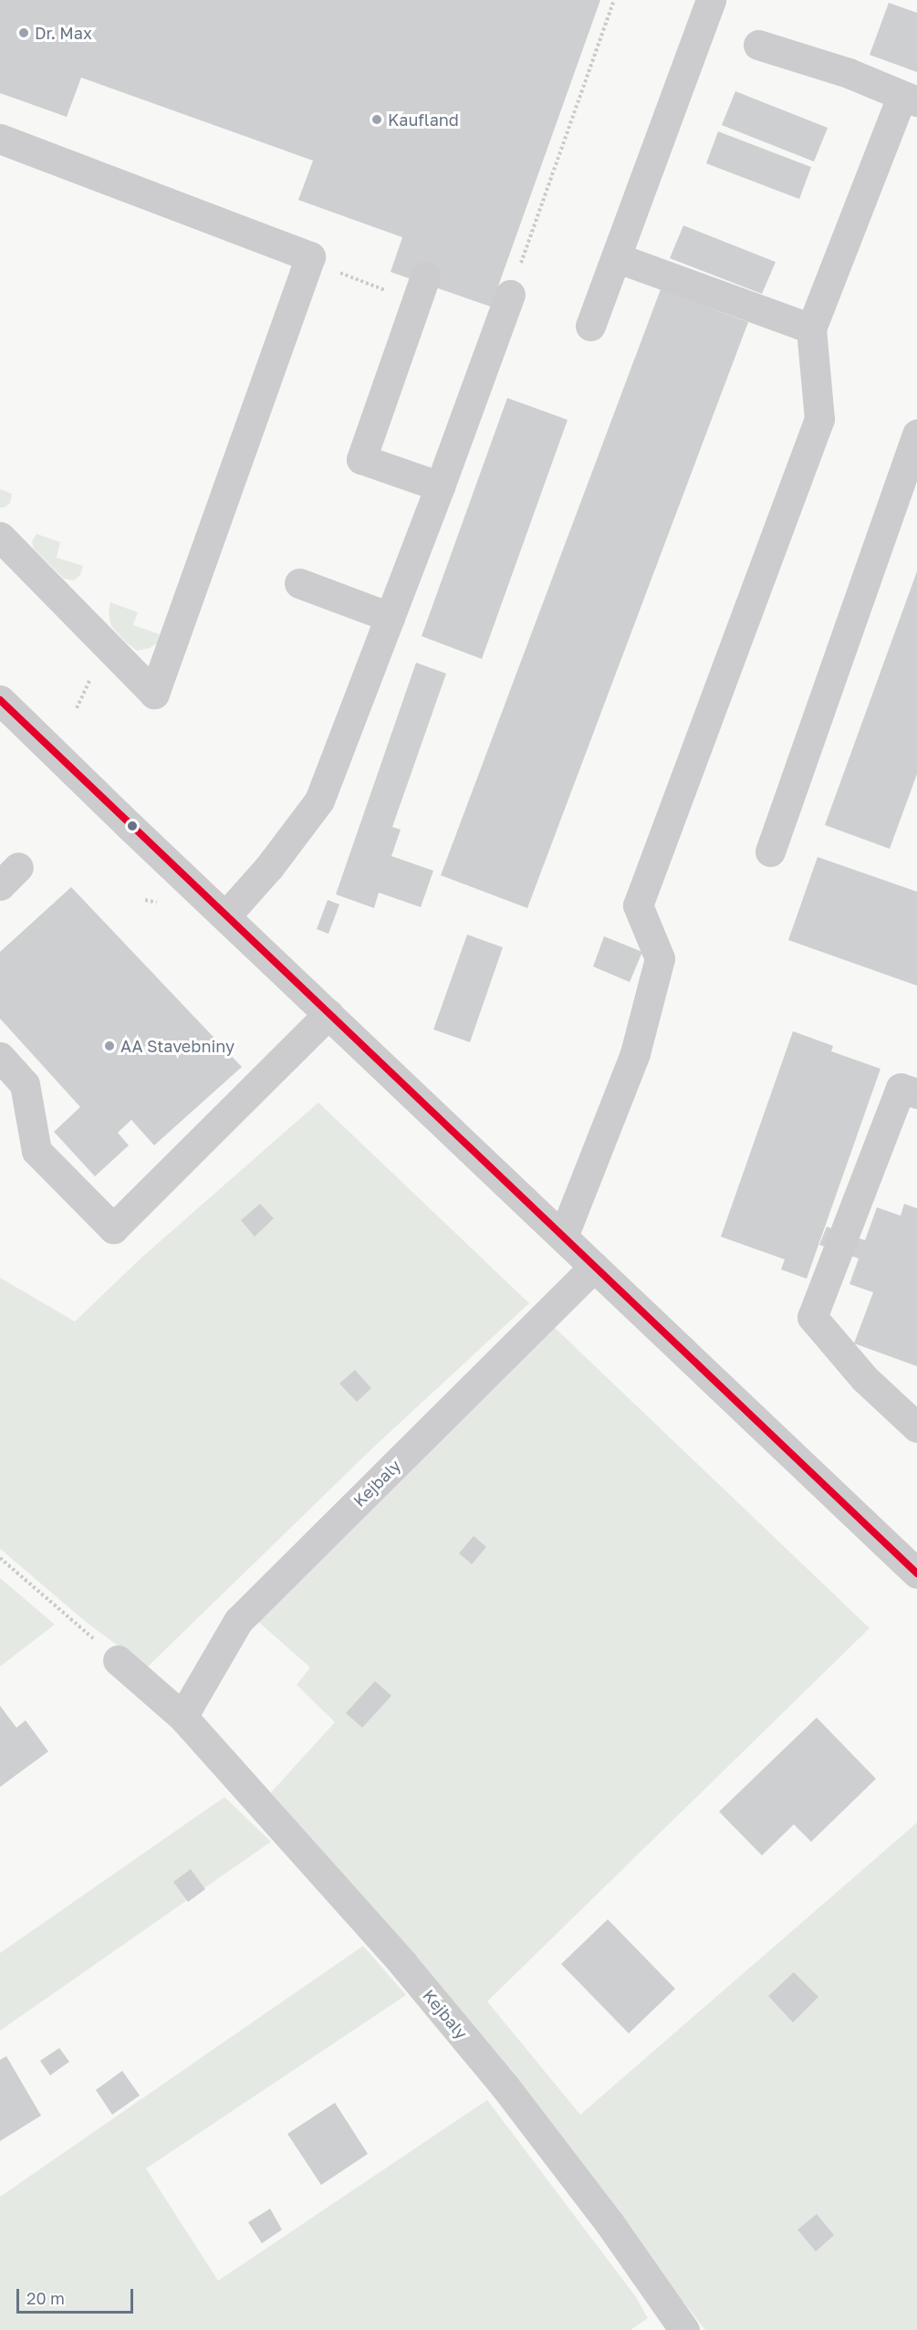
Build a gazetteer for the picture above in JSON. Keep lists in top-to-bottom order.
{
  "streets": {
    "street": ["Kejbaly"]
  },
  "places": ["Dr. Max", "Kaufland", "AA Stavebniny"],
  "scale_bar": "20 m"
}
